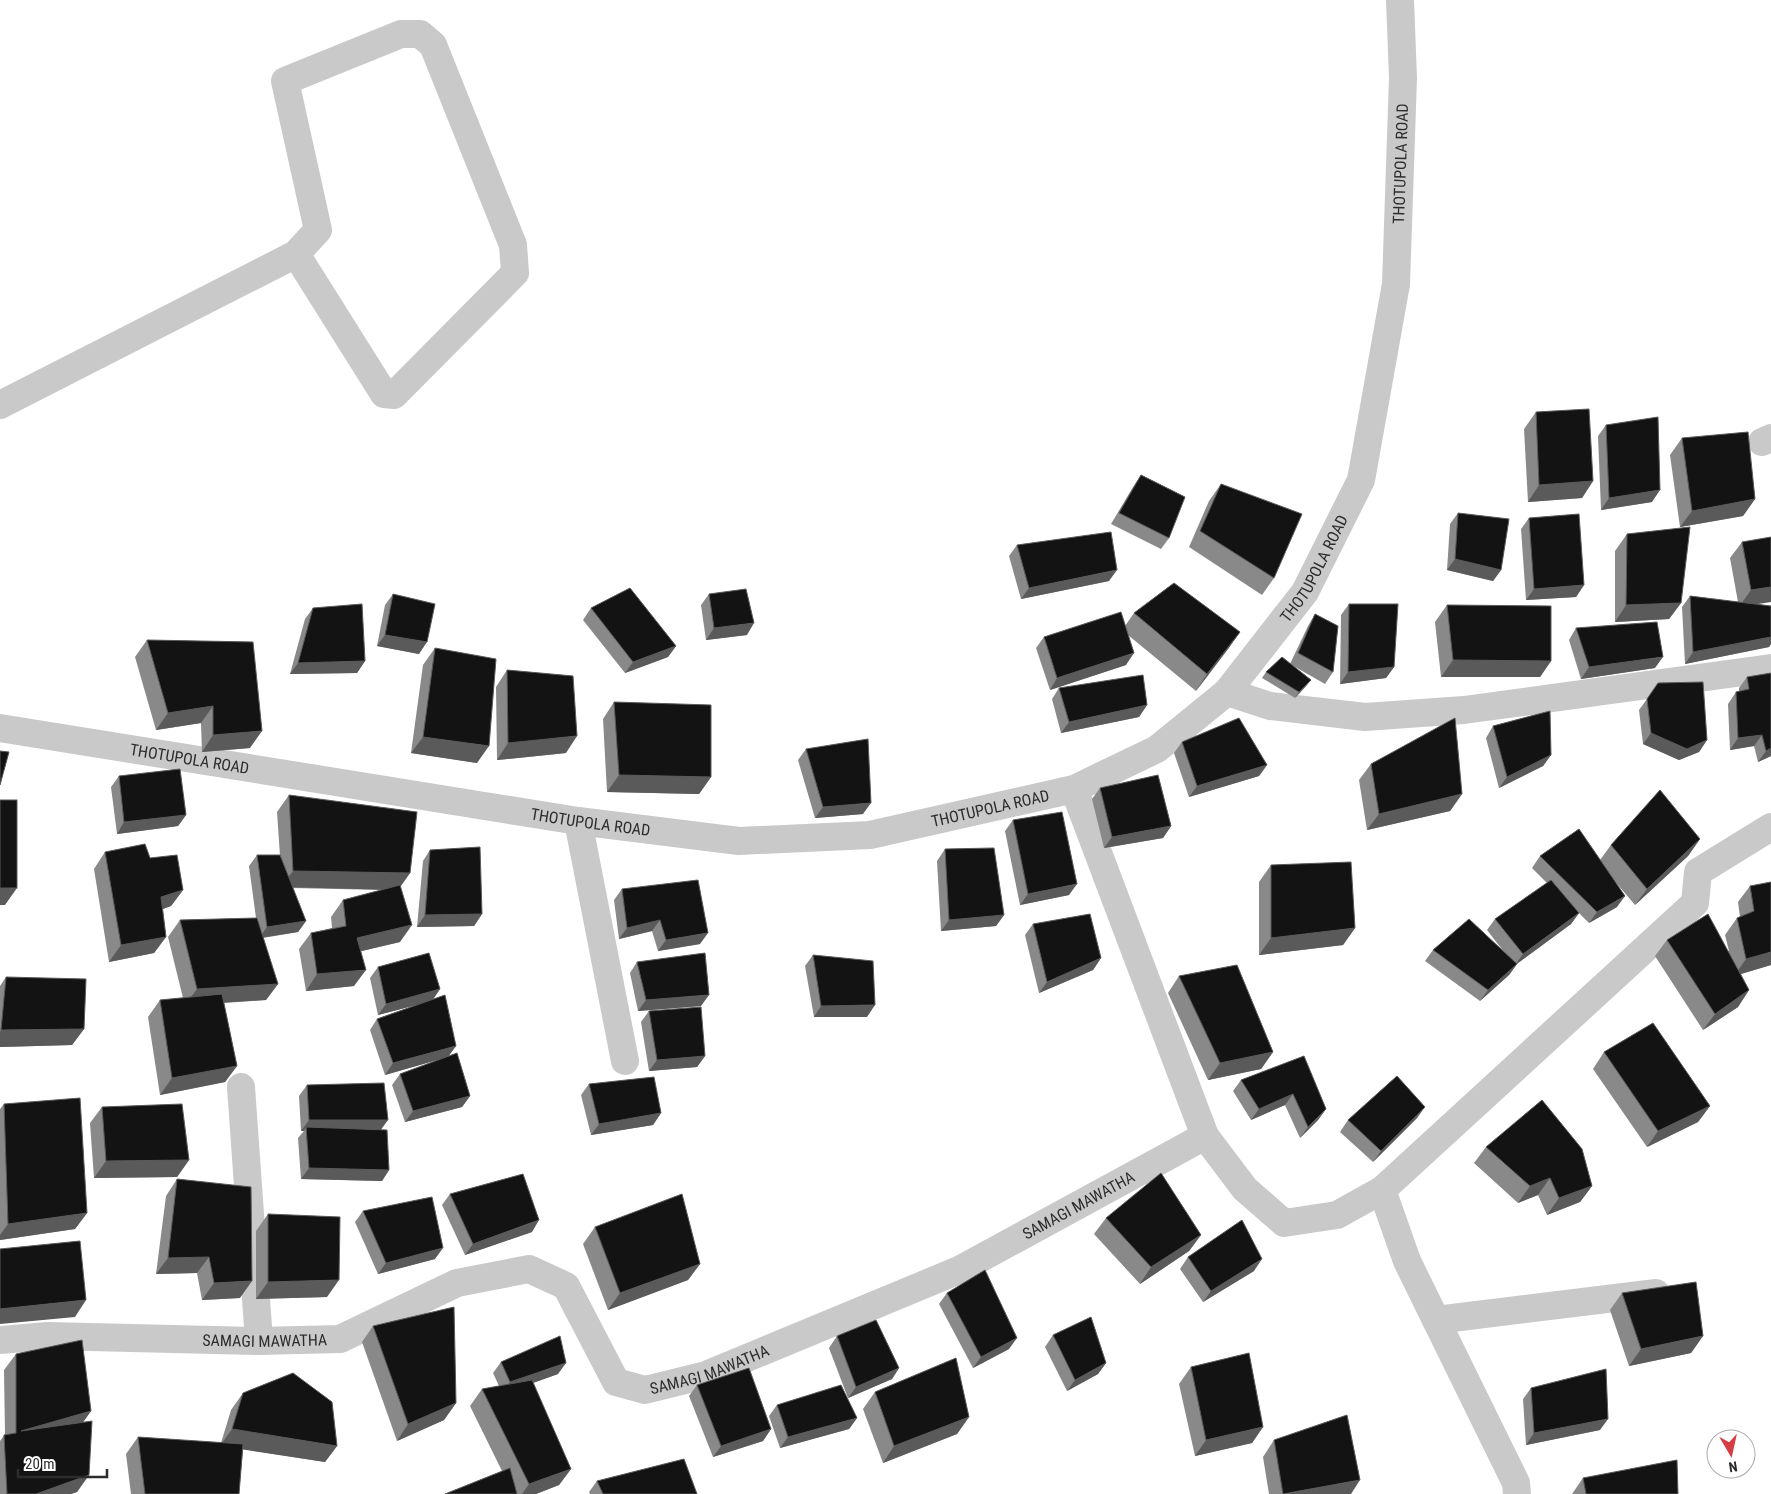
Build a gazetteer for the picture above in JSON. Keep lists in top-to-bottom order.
{
  "streets": {
    "street": ["THOTUPOLA ROAD", "SAMAGI MAWATHA"]
  },
  "scale_bar": "20 m",
  "north": "bottom"
}
